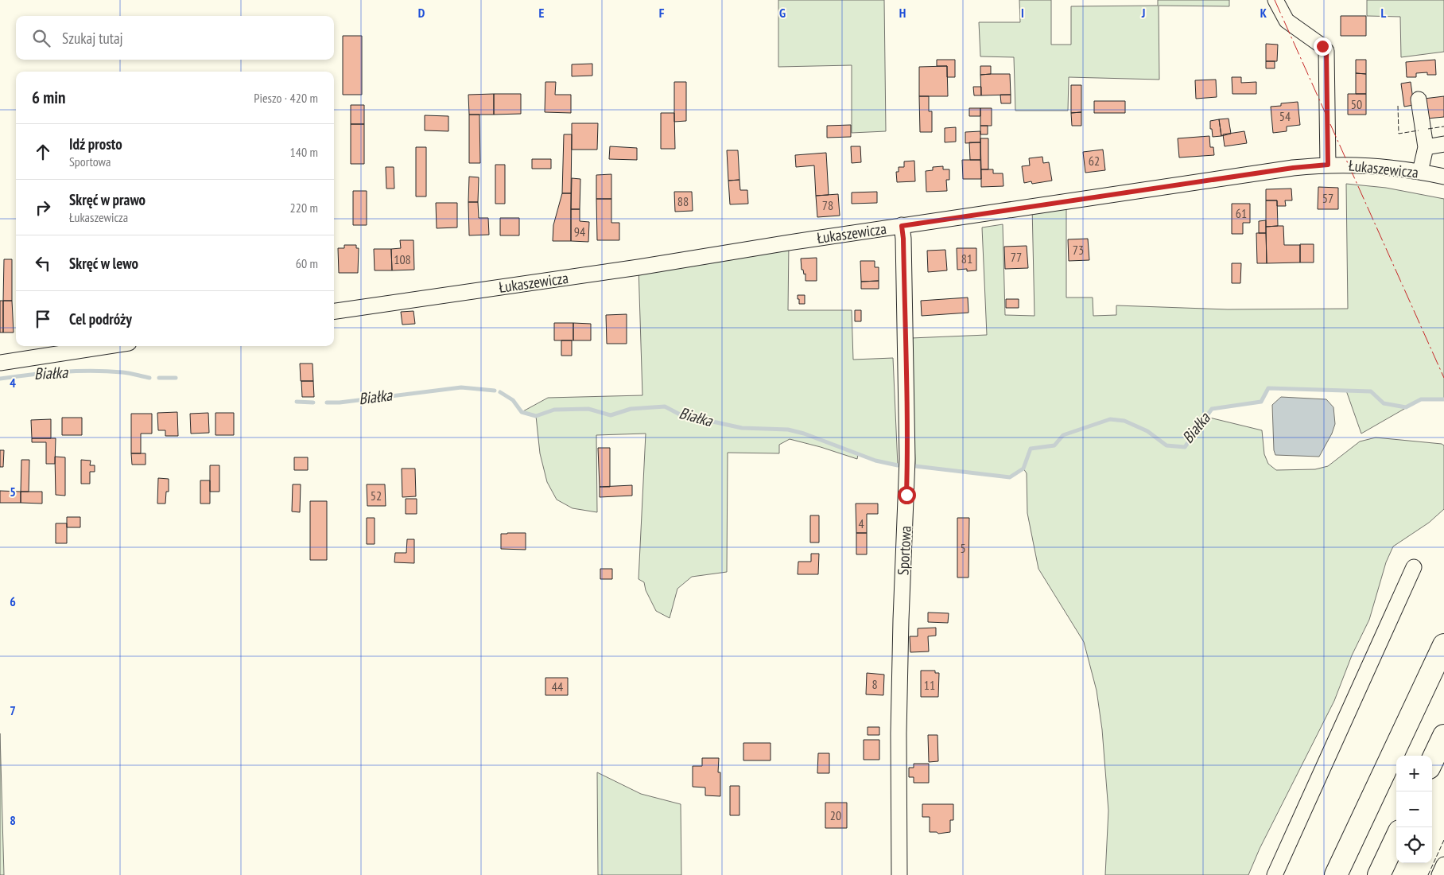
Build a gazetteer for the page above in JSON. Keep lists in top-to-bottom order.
{
  "streets": {
    "street": ["Łukaszewicza", "Sportowa"]
  },
  "crossings": [
    ["Łukaszewicza", "Sportowa"]
  ],
  "water": ["Białka"],
  "house_numbers": [
    "50",
    "54",
    "62",
    "57",
    "88",
    "78",
    "61",
    "94",
    "73",
    "77",
    "81",
    "108",
    "52",
    "4",
    "5",
    "8",
    "11",
    "44",
    "20"
  ],
  "page": {
    "search": "Szukaj tutaj",
    "heading": ["6 min", "Pieszo · 420 m"],
    "list": [
      ["Idź prosto", "Sportowa", "140 m"],
      ["Skręć w prawo", "Łukaszewicza", "220 m"],
      ["Skręć w lewo", "60 m"],
      "Cel podróży"
    ],
    "map_buttons": ["+", "−"]
  },
  "grid": {
    "columns": [
      "D",
      "E",
      "F",
      "G",
      "H",
      "I",
      "J",
      "K",
      "L"
    ],
    "rows": [
      "4",
      "5",
      "6",
      "7",
      "8"
    ]
  }
}
